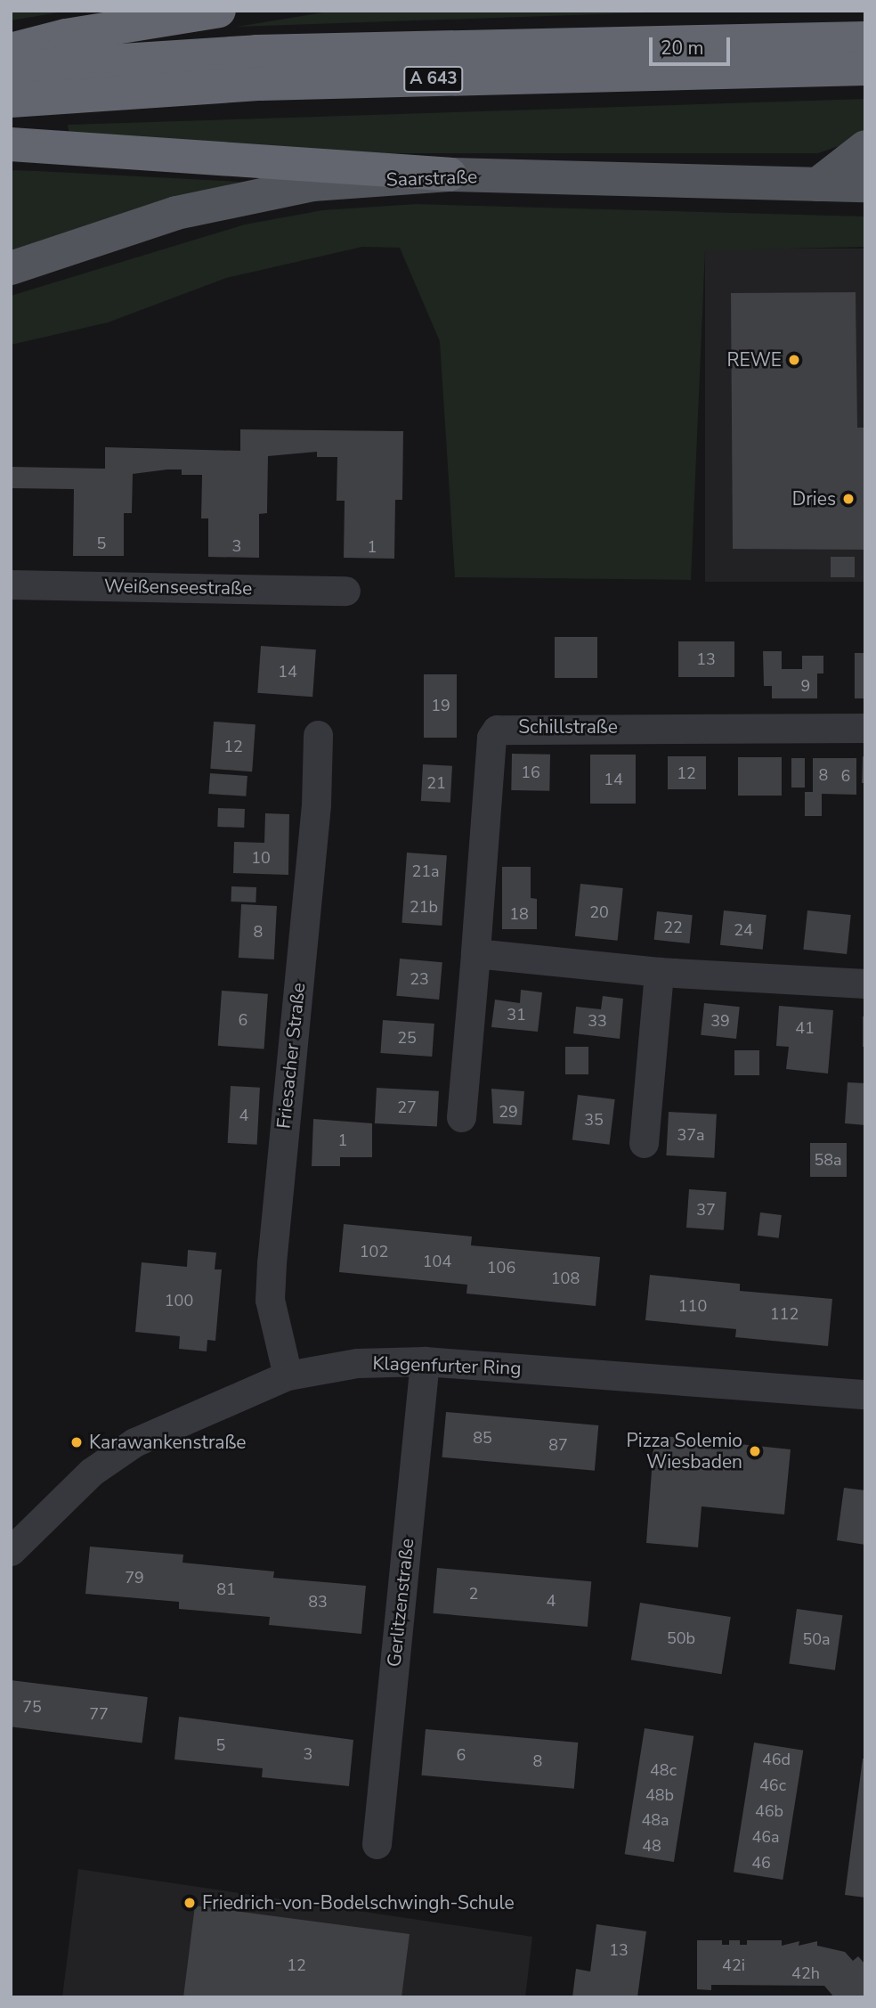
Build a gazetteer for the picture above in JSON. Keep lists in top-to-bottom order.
{
  "streets": {
    "highway": ["A 643"],
    "main road": ["Saarstraße"],
    "street": [
      "Weißenseestraße",
      "Schillstraße",
      "Friesacher Straße",
      "Klagenfurter Ring",
      "Gerlitzenstraße"
    ]
  },
  "crossings": [
    ["Friesacher Straße", "Klagenfurter Ring"],
    ["Klagenfurter Ring", "Gerlitzenstraße"]
  ],
  "places": [
    "REWE",
    "Dries",
    "Karawankenstraße",
    "Pizza Solemio Wiesbaden",
    "Friedrich-von-Bodelschwingh-Schule"
  ],
  "house_numbers": [
    "5",
    "3",
    "1",
    "13",
    "14",
    "9",
    "19",
    "12",
    "16",
    "12",
    "8",
    "6",
    "14",
    "21",
    "10",
    "21a",
    "21b",
    "20",
    "18",
    "22",
    "24",
    "8",
    "23",
    "31",
    "6",
    "33",
    "39",
    "41",
    "25",
    "27",
    "29",
    "4",
    "35",
    "37a",
    "1",
    "58a",
    "37",
    "102",
    "104",
    "106",
    "108",
    "100",
    "110",
    "112",
    "85",
    "87",
    "79",
    "81",
    "2",
    "4",
    "83",
    "50b",
    "50a",
    "75",
    "77",
    "5",
    "3",
    "6",
    "46d",
    "8",
    "48c",
    "46c",
    "48b",
    "46b",
    "48a",
    "46a",
    "48",
    "46",
    "13",
    "12",
    "42i",
    "42h"
  ],
  "scale_bar": "20 m"
}
